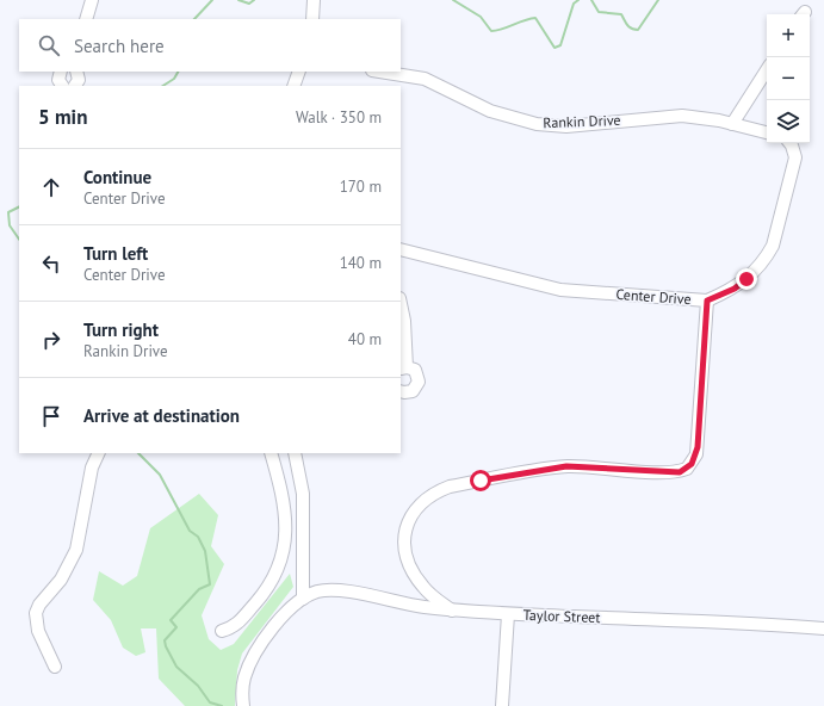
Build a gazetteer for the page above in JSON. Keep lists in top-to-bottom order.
{
  "streets": {
    "street": ["Rankin Drive", "Center Drive", "Taylor Street"]
  },
  "crossings": [
    ["Center Drive", "Taylor Street"]
  ],
  "page": {
    "map_buttons": ["+", "−"],
    "search": "Search here",
    "heading": ["5 min", "Walk · 350 m"],
    "list": [
      ["Continue", "Center Drive", "170 m"],
      ["Turn left", "Center Drive", "140 m"],
      ["Turn right", "Rankin Drive", "40 m"],
      "Arrive at destination"
    ]
  }
}
